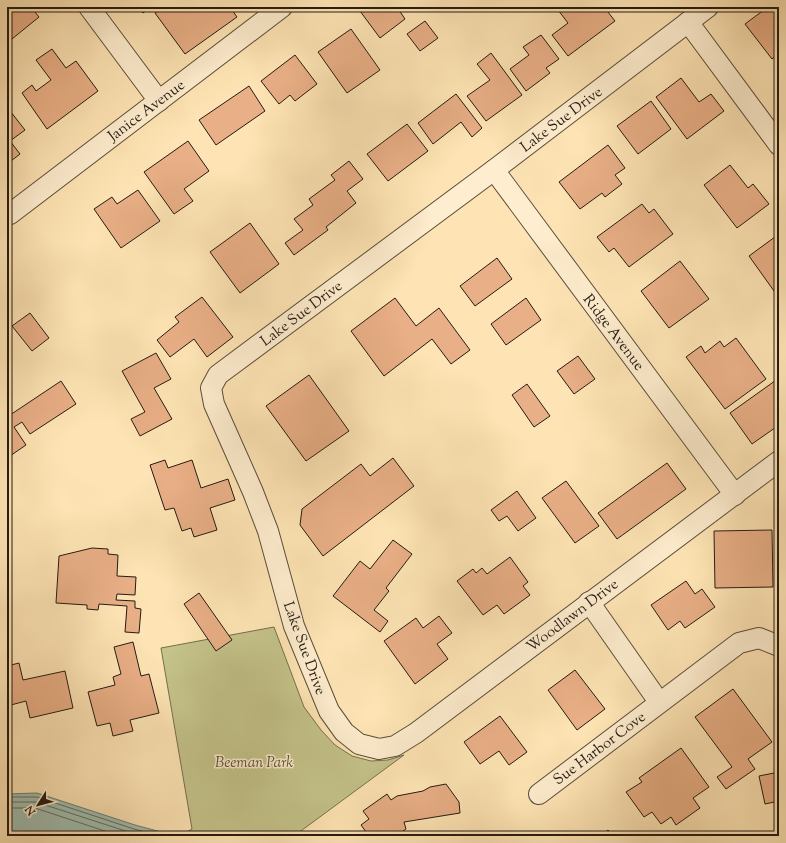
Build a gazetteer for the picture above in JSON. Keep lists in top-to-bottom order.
{
  "streets": {
    "street": [
      "Janice Avenue",
      "Lake Sue Drive",
      "Ridge Avenue",
      "Woodlawn Drive",
      "Sue Harbor Cove"
    ]
  },
  "crossings": [
    ["Lake Sue Drive", "Ridge Avenue"],
    ["Lake Sue Drive", "Woodlawn Drive"],
    ["Ridge Avenue", "Woodlawn Drive"],
    ["Woodlawn Drive", "Sue Harbor Cove"]
  ],
  "parks": ["Beeman Park"],
  "north": "bottom left"
}
